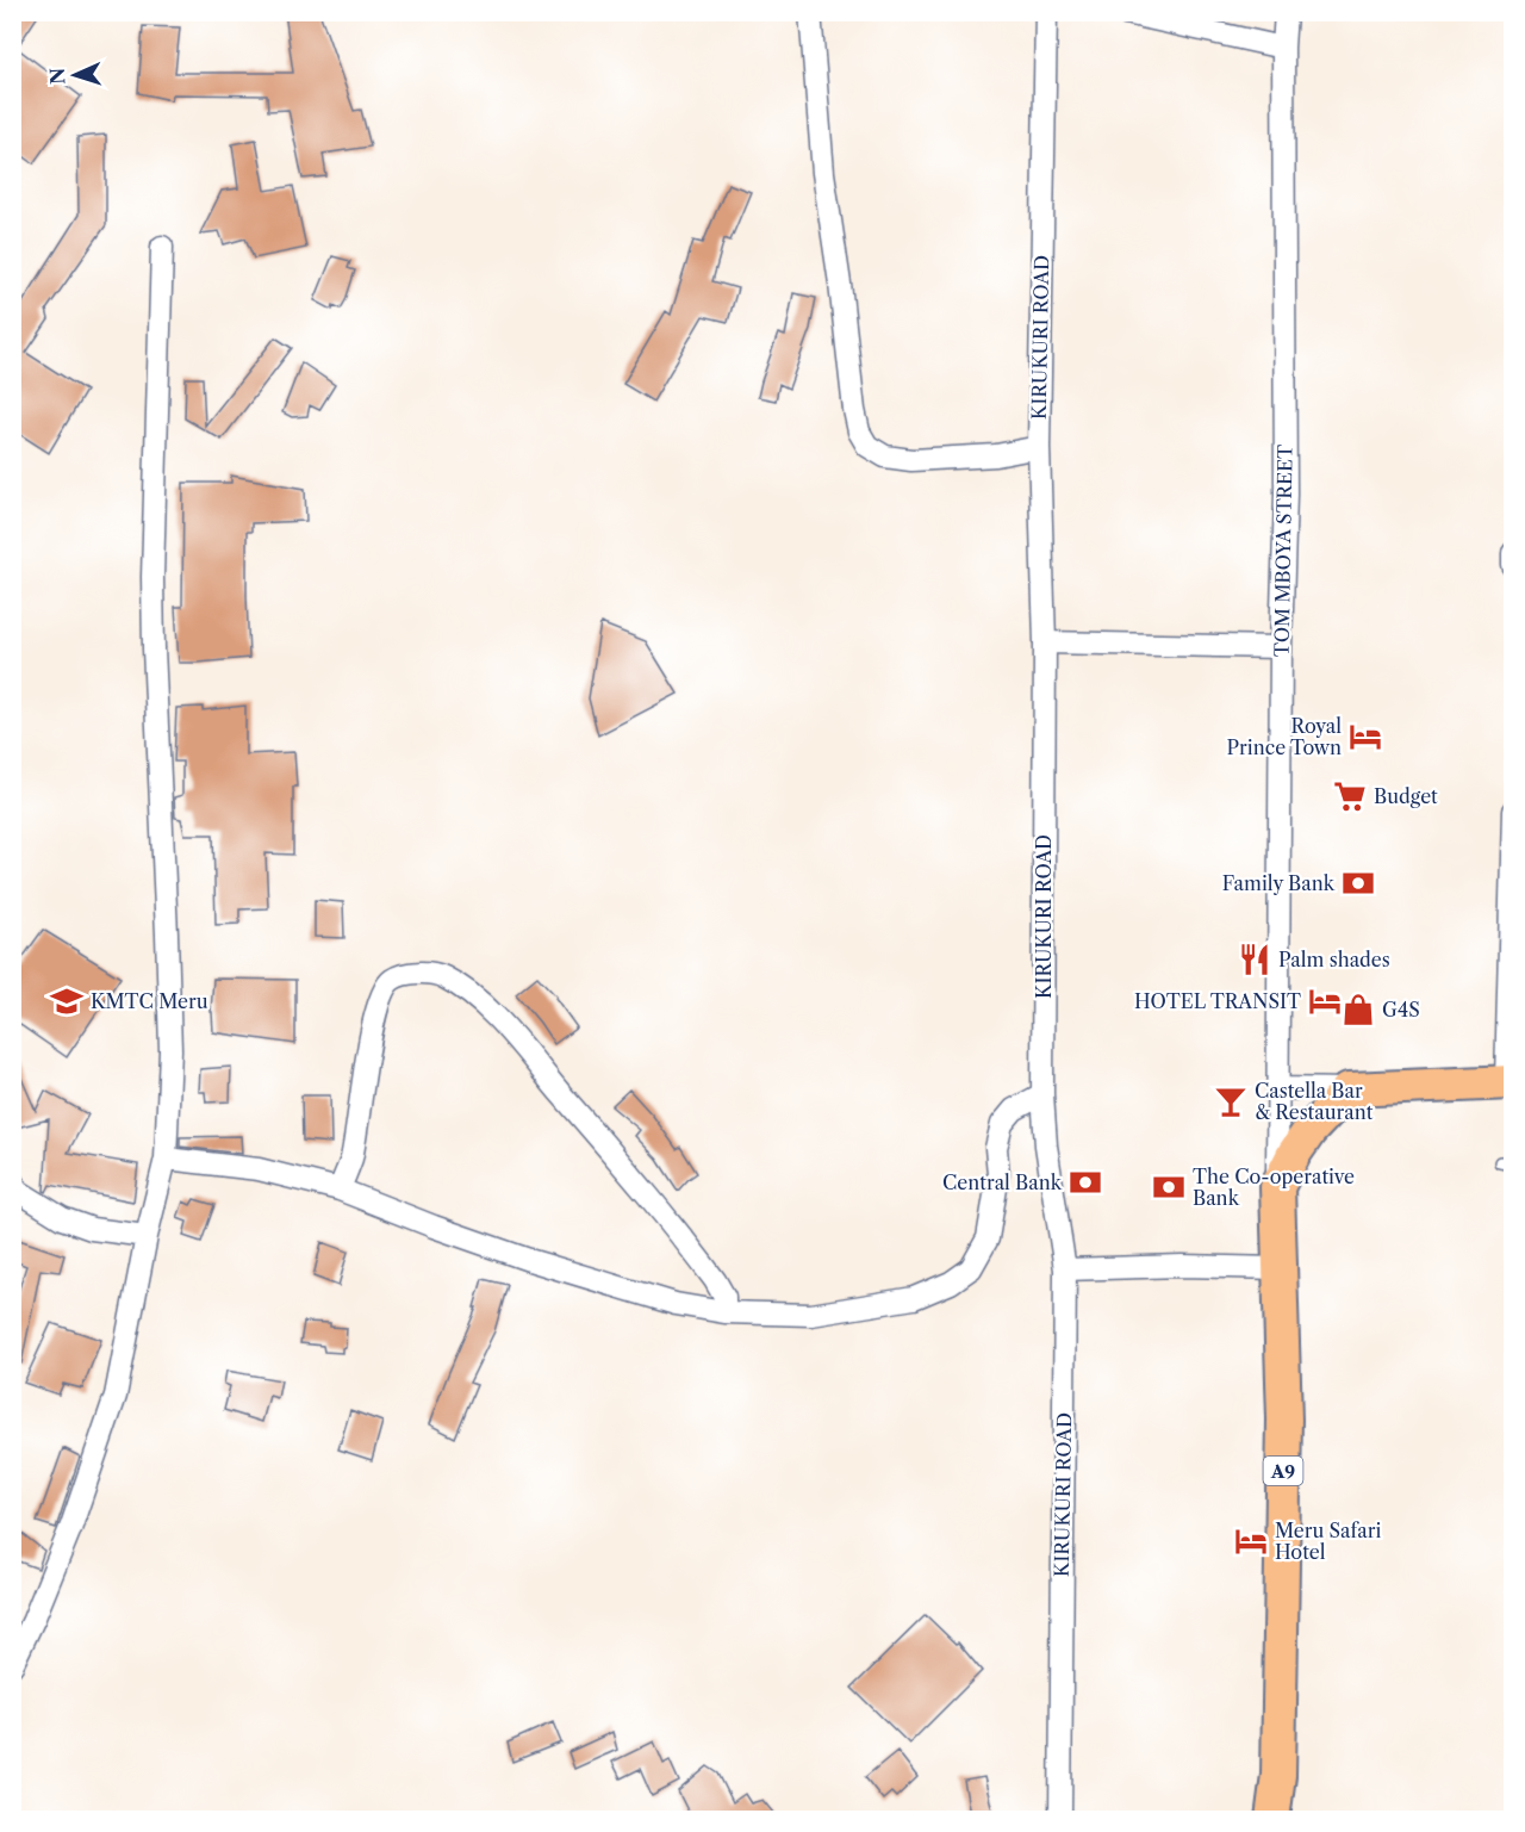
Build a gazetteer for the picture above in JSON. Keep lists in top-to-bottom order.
{
  "streets": {
    "highway": ["A9"],
    "street": ["KIRUKURI ROAD", "TOM MBOYA STREET"]
  },
  "crossings": [
    ["TOM MBOYA STREET", "A9"]
  ],
  "places": {
    "hotel": ["Royal Prince Town", "HOTEL TRANSIT", "Meru Safari Hotel"],
    "supermarket": ["Budget"],
    "bank": ["Family Bank", "Central Bank", "The Co-operative Bank"],
    "restaurant": ["Palm shades"],
    "school or university": ["KMTC Meru"],
    "shop": ["G4S"],
    "bar": ["Castella Bar & Restaurant"]
  },
  "north": "left"
}
